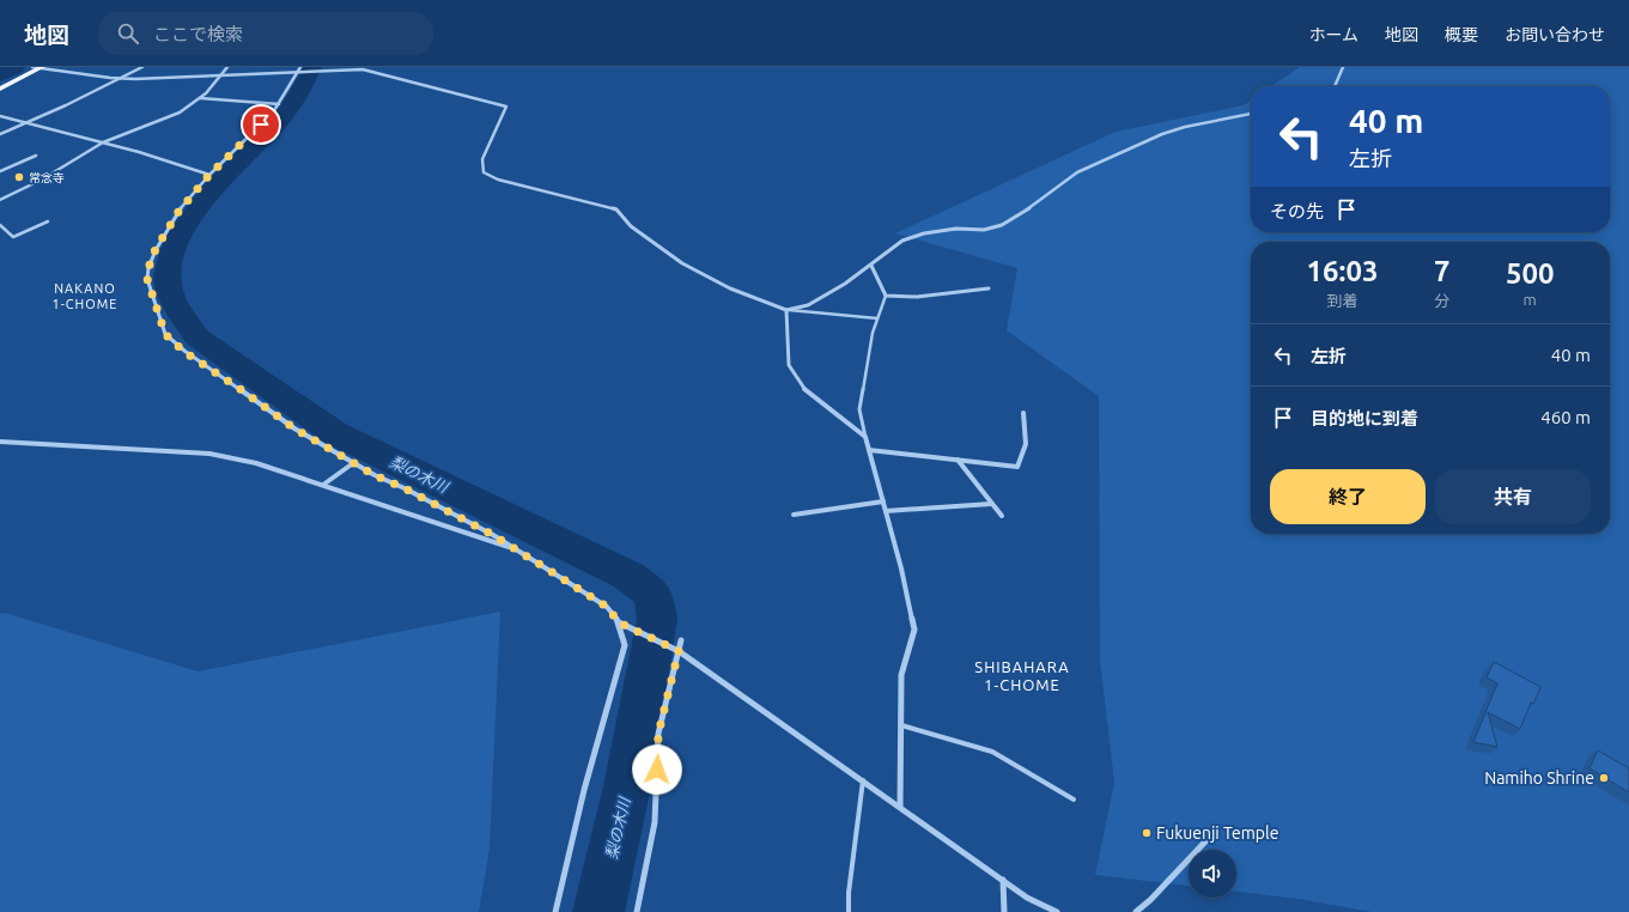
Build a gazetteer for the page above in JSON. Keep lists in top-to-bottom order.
{
  "districts": ["NAKANO 1-CHOME", "SHIBAHARA 1-CHOME"],
  "water": ["梨の木川"],
  "places": ["常念寺", "Namiho Shrine", "Fukuenji Temple"],
  "page": {
    "header": "地図",
    "search": "ここで検索",
    "nav": [
      "ホーム",
      "地図",
      "概要",
      "お問い合わせ"
    ],
    "turn": ["40 m", "左折"],
    "then": "その先",
    "eta": [
      "16:03",
      "到着",
      "7",
      "分",
      "500",
      "m"
    ],
    "list": [
      {
        "name": "左折",
        "value": "40 m"
      },
      {
        "name": "目的地に到着",
        "value": "460 m"
      }
    ],
    "buttons": ["終了", "共有"]
  }
}
